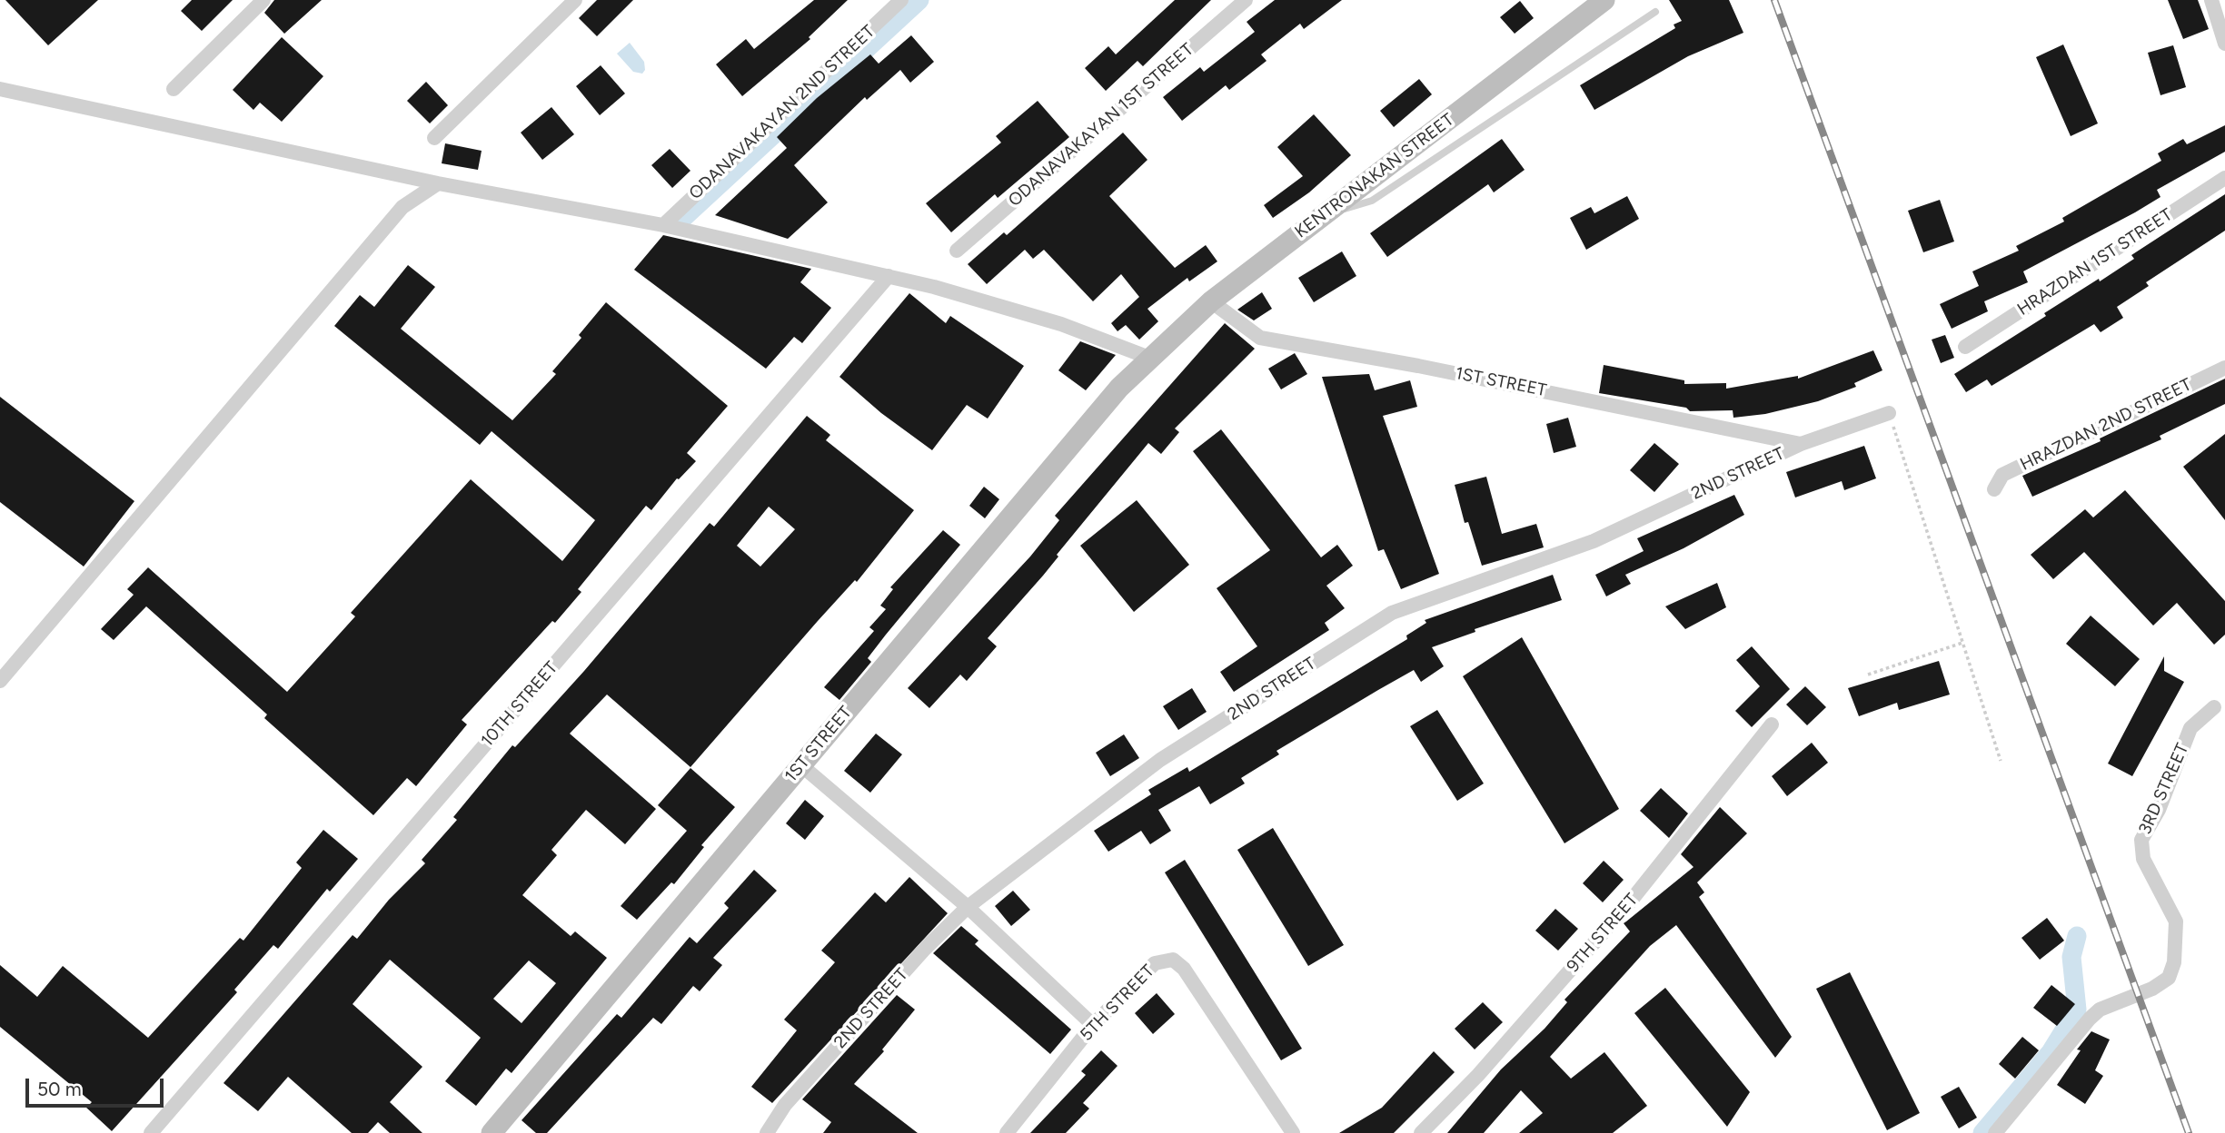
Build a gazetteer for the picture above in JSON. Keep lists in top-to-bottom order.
{
  "streets": {
    "main road": ["KENTRONAKAN STREET", "1ST STREET"],
    "street": [
      "ODANAVAKAYAN 2ND STREET",
      "ODANAVAKAYAN 1ST STREET",
      "HRAZDAN 1ST STREET",
      "HRAZDAN 2ND STREET",
      "2ND STREET",
      "10TH STREET",
      "3RD STREET",
      "9TH STREET",
      "5TH STREET"
    ]
  },
  "crossings": [
    ["KENTRONAKAN STREET", "1ST STREET"],
    ["1ST STREET", "2ND STREET"]
  ],
  "scale_bar": "50 m"
}
